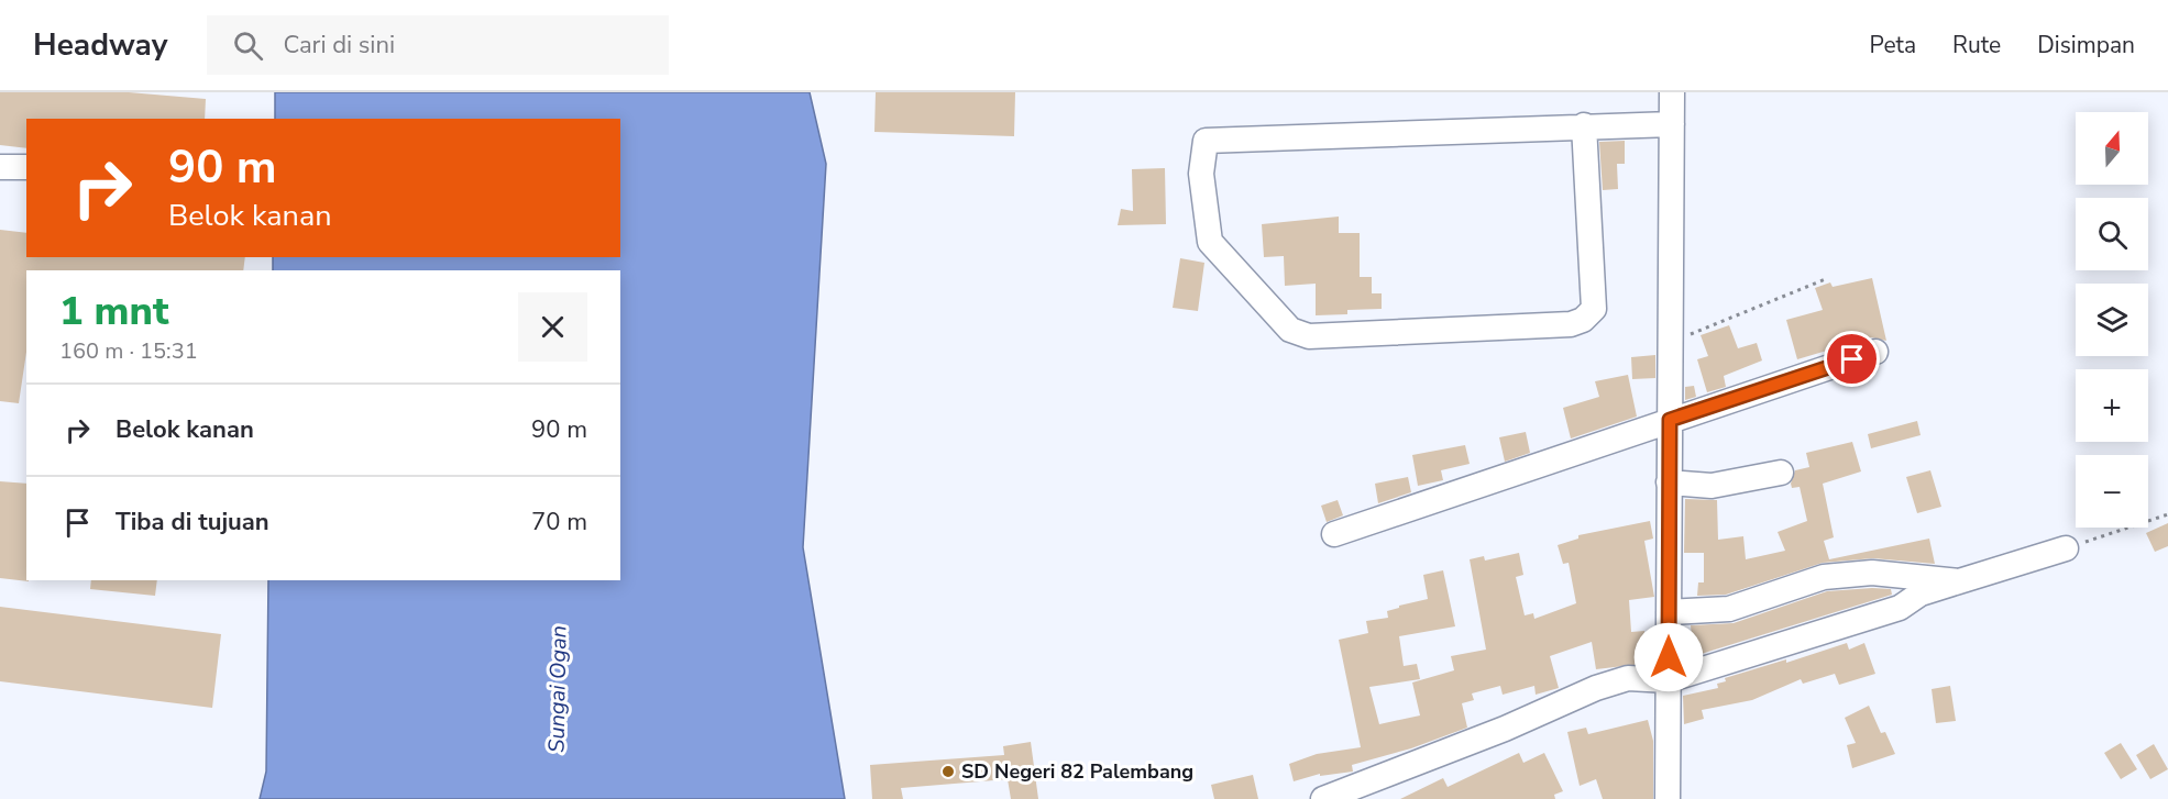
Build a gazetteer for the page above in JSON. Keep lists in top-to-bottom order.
{
  "water": ["Sungai Ogan"],
  "places": ["SD Negeri 82 Palembang"],
  "north": "top",
  "page": {
    "header": "Headway",
    "search": "Cari di sini",
    "nav": ["Peta", "Rute", "Disimpan"],
    "map_buttons": ["+", "−"],
    "turn": ["90 m", "Belok kanan"],
    "heading": ["1 mnt", "160 m · 15:31"],
    "list": [
      {
        "name": "Belok kanan",
        "value": "90 m"
      },
      {
        "name": "Tiba di tujuan",
        "value": "70 m"
      }
    ]
  }
}
